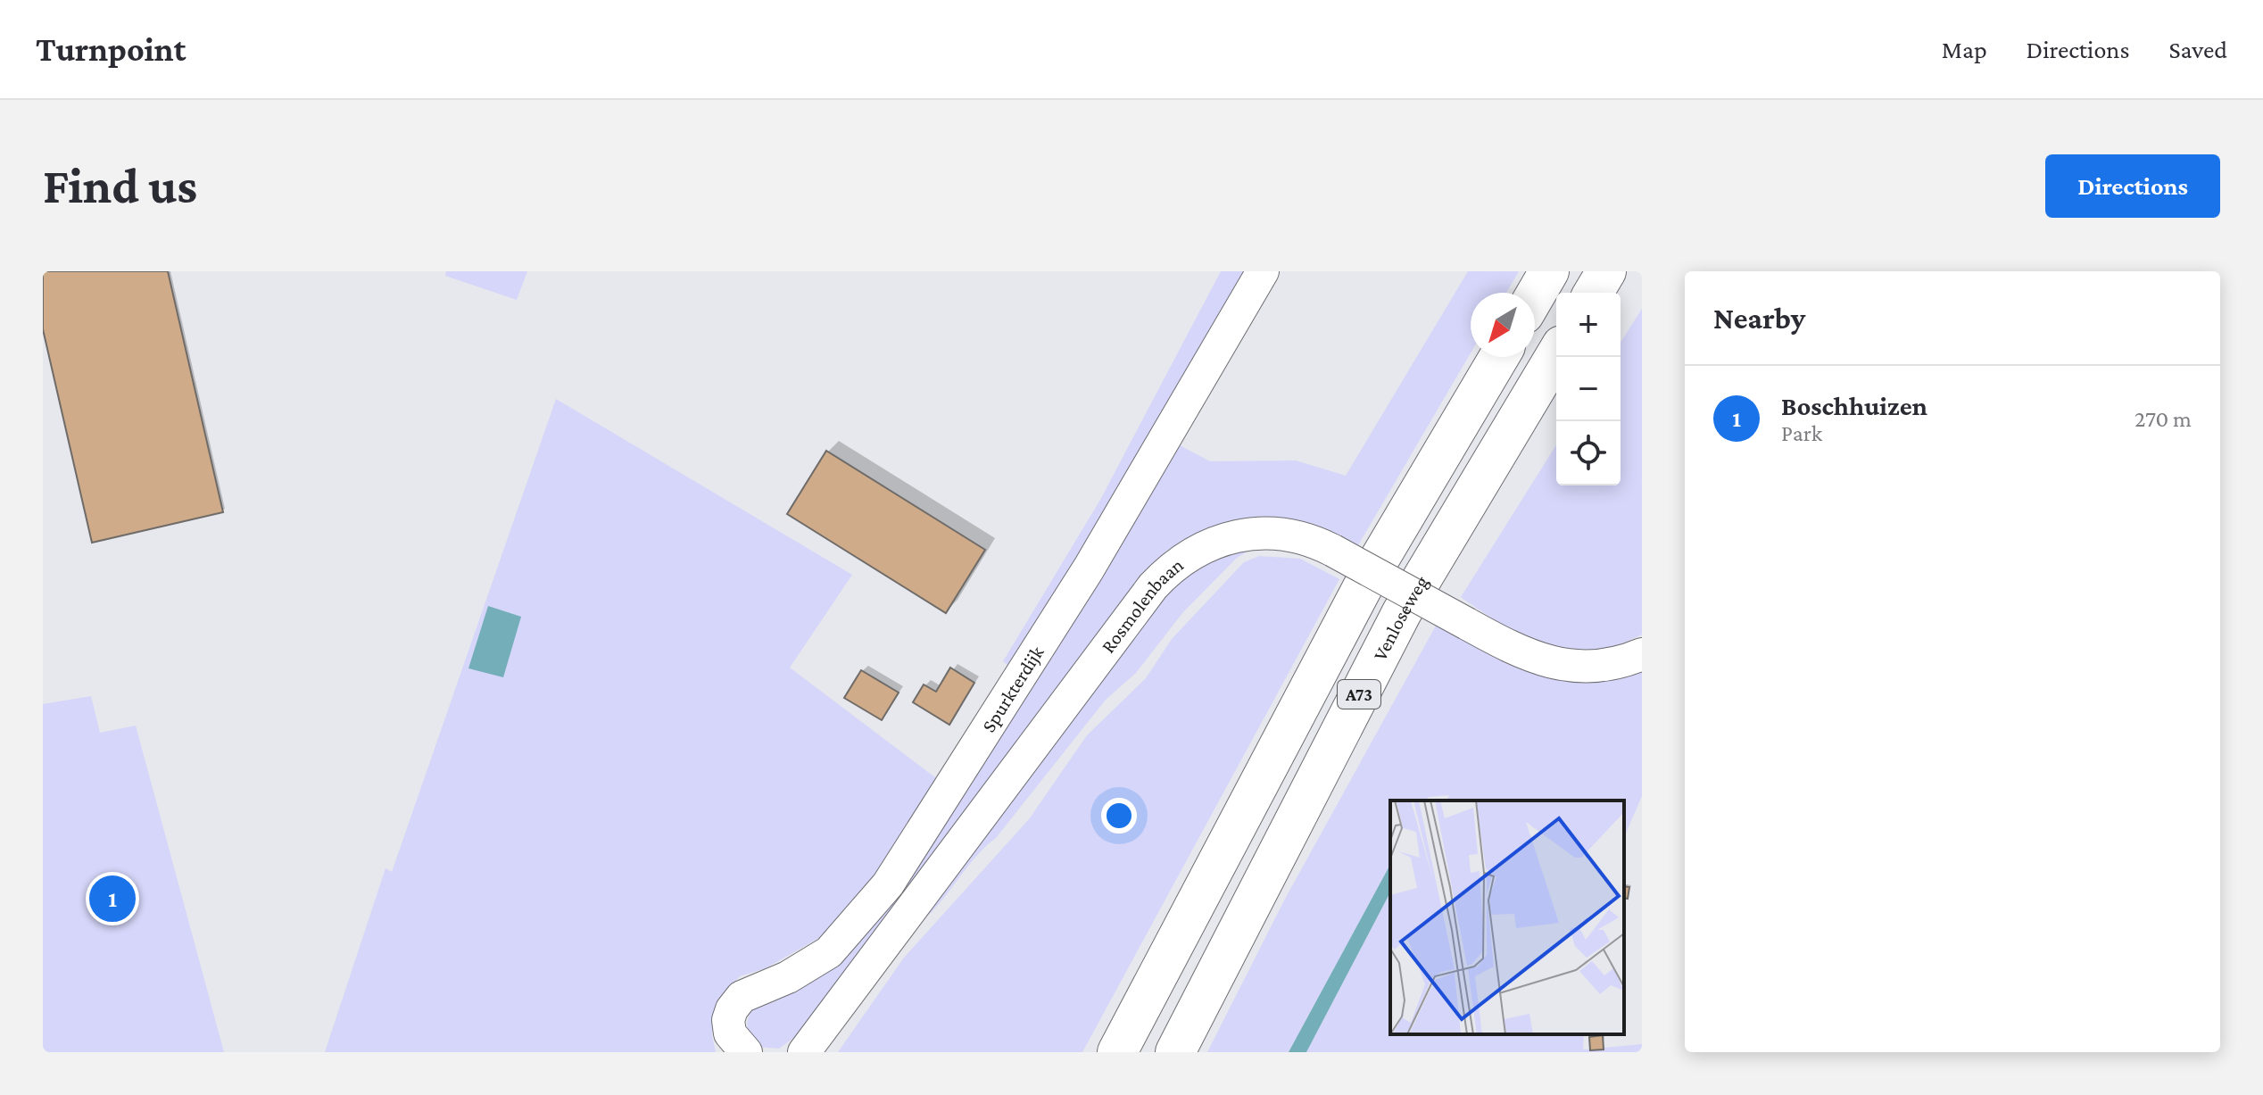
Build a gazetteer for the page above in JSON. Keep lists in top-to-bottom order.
{
  "streets": {
    "highway": ["Venloseweg", "A73"],
    "street": ["Rosmolenbaan", "Spurkterdijk"]
  },
  "north": "bottom left",
  "page": {
    "header": "Turnpoint",
    "nav": ["Map", "Directions", "Saved"],
    "buttons": "Directions",
    "title": "Find us",
    "heading": "Nearby",
    "map_buttons": ["+", "−"],
    "list": [
      {
        "mark": "1",
        "name": "Boschhuizen",
        "note": "Park",
        "value": "270 m"
      }
    ],
    "pins": "1"
  }
}
